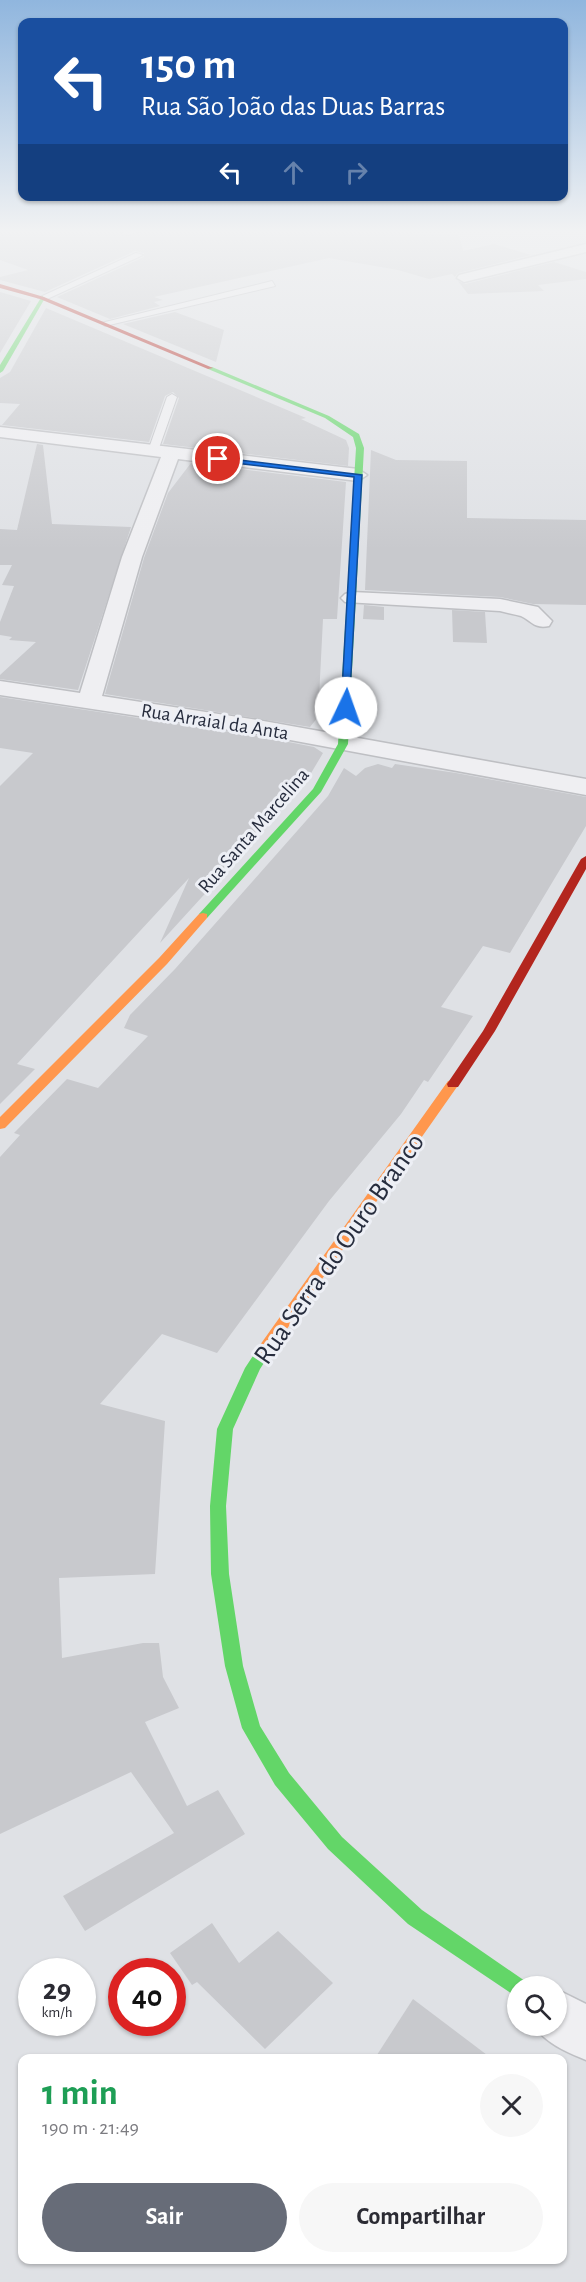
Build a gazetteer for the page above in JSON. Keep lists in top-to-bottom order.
{
  "streets": {
    "street": ["Rua Arraial da Anta", "Rua Santa Marcelina", "Rua Serra do Ouro Branco"]
  },
  "crossings": [
    ["Rua Arraial da Anta", "Rua Santa Marcelina"]
  ],
  "page": {
    "turn": ["150 m", "Rua São João das Duas Barras"],
    "speed": "29 km/h",
    "limit": "40",
    "heading": ["1 min", "190 m · 21:49"],
    "buttons": ["Sair", "Compartilhar"]
  }
}
